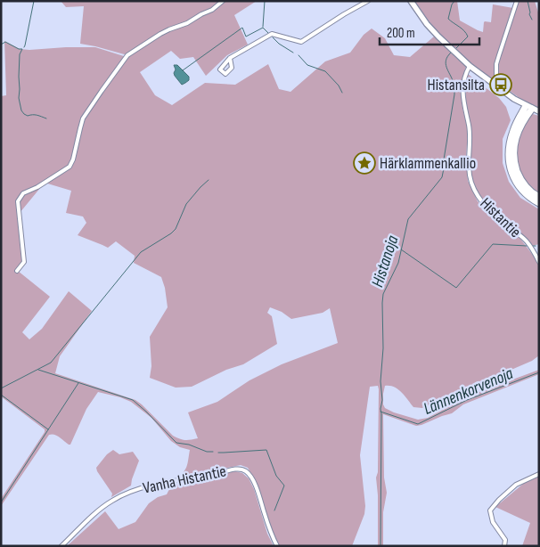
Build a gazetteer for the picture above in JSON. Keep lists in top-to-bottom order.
{
  "streets": {
    "street": ["Histantie", "Vanha Histantie"]
  },
  "water": ["Histanoja", "Lännenkorvenoja"],
  "places": {
    "bus stop": ["Histansilta"],
    "place": ["Härklammenkallio"]
  },
  "scale_bar": "200 m"
}
